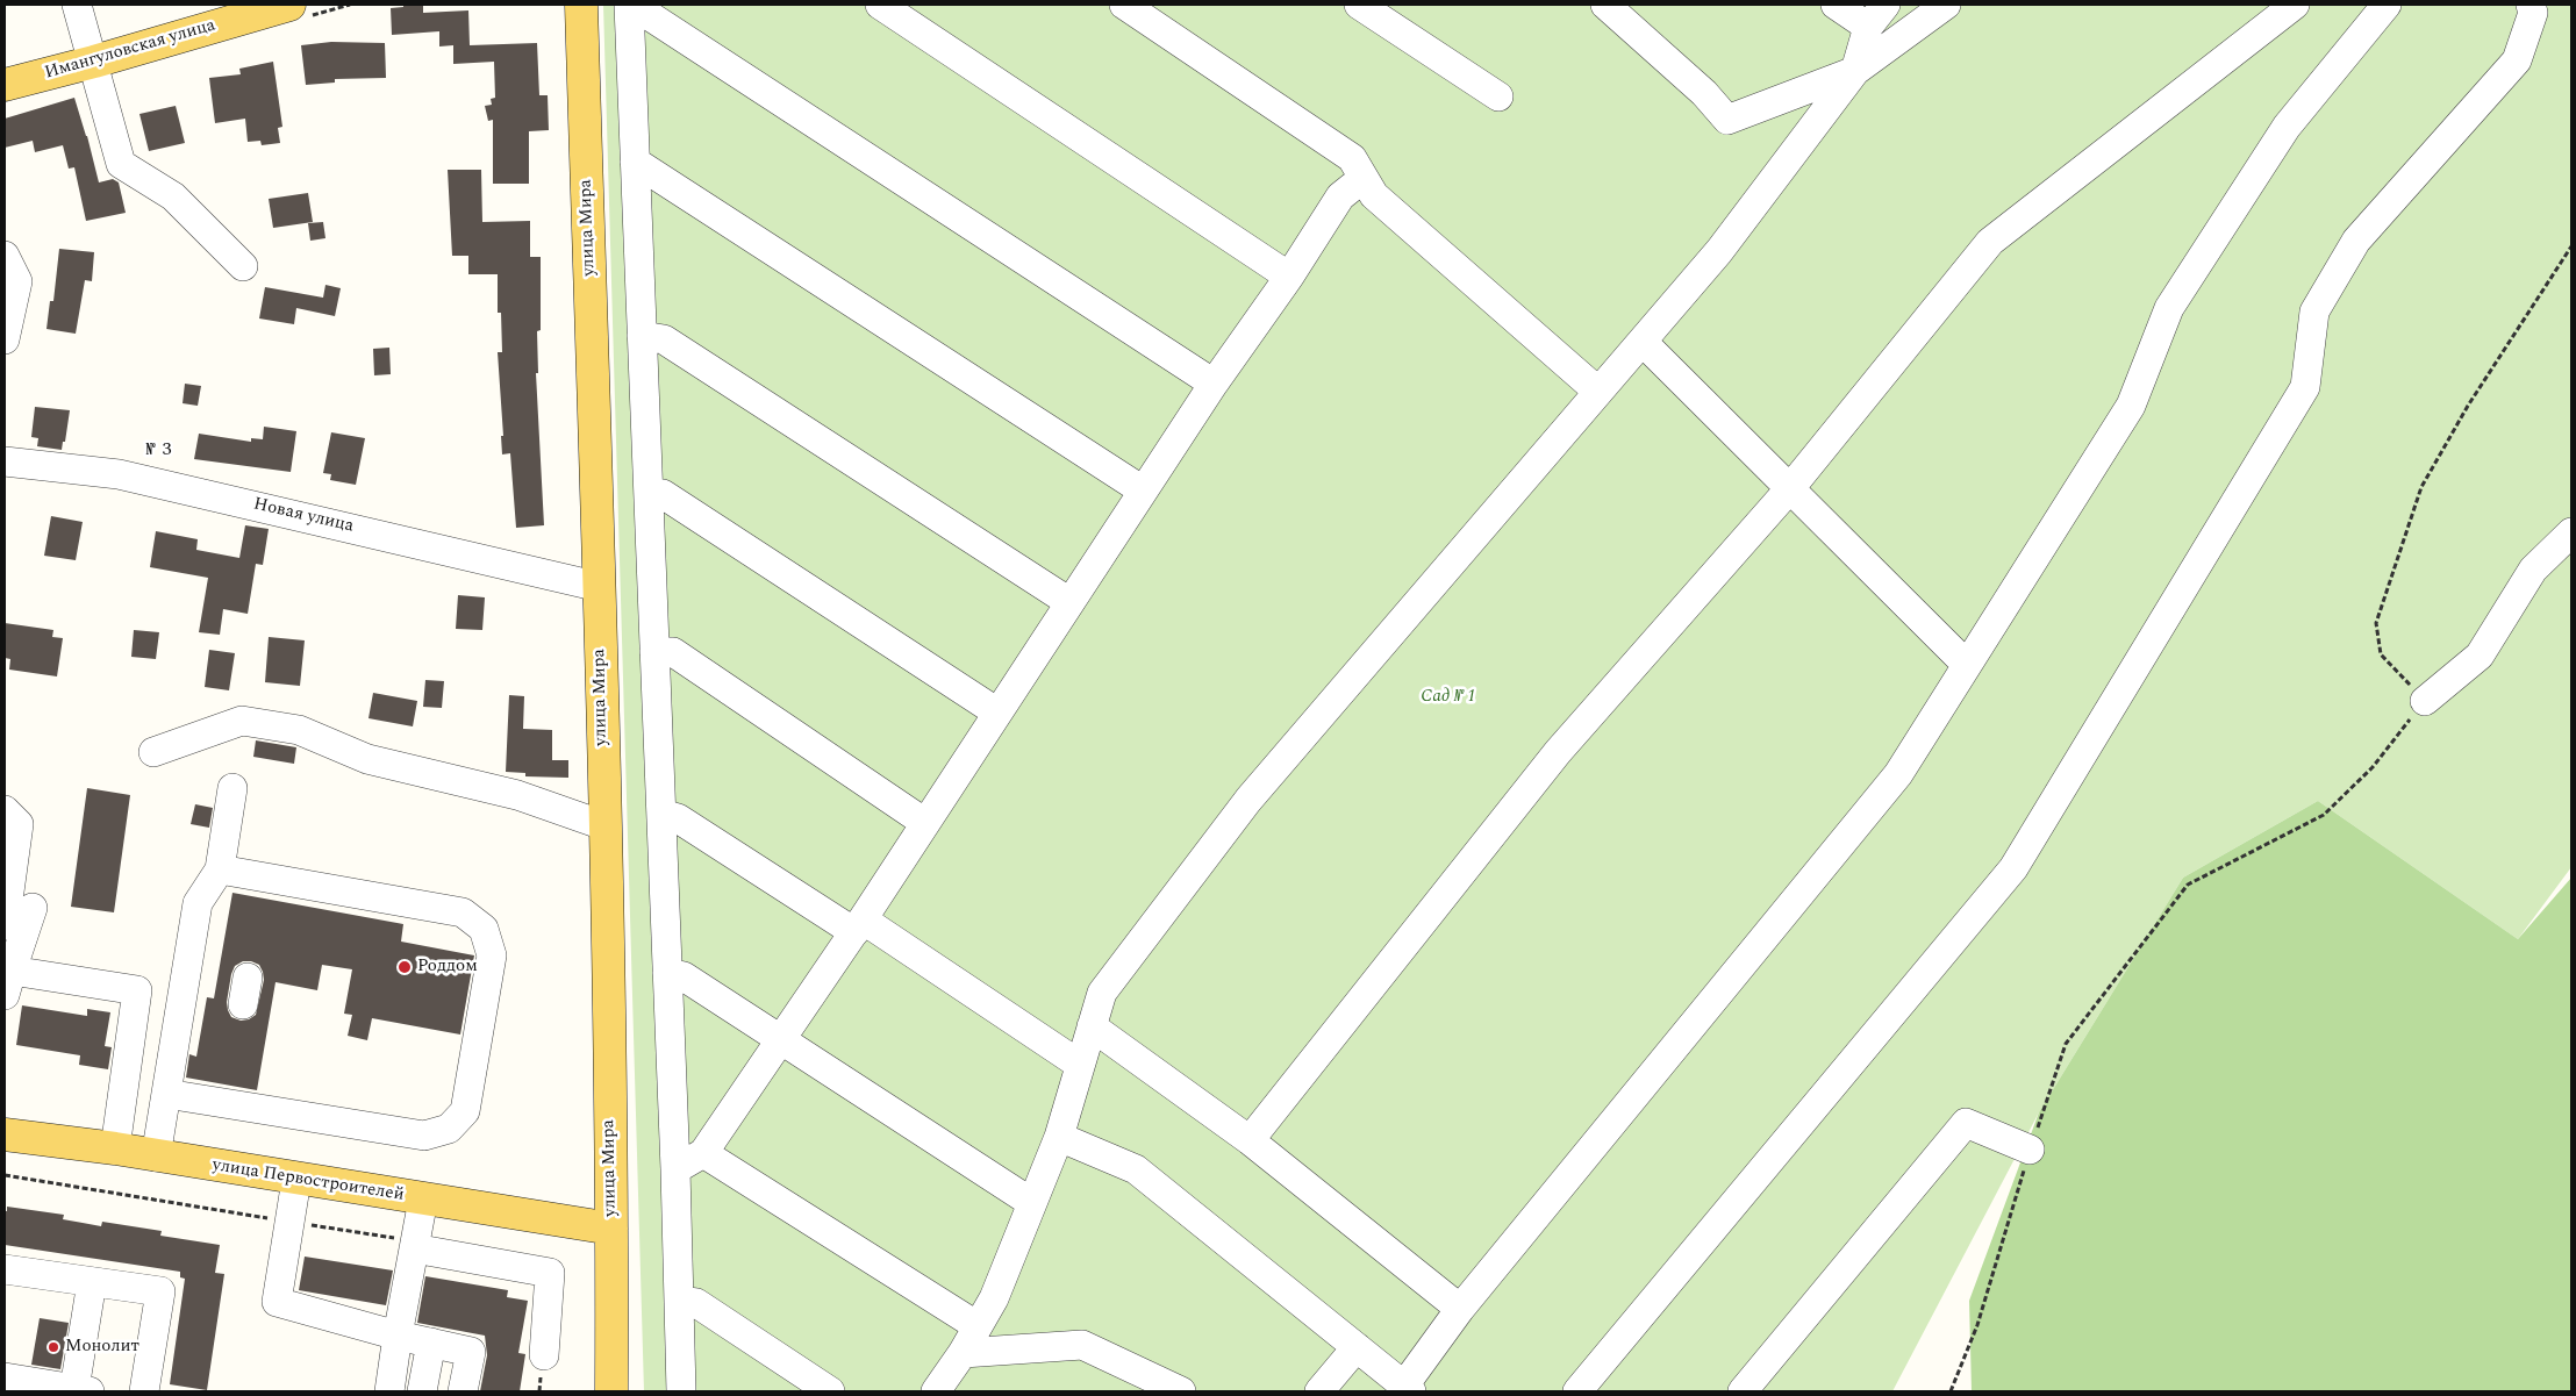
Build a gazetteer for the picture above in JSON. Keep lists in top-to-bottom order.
{
  "streets": {
    "main road": ["Имангуловская улица", "улица Мира", "улица Первостроителей"],
    "street": ["Новая улица"]
  },
  "crossings": [
    ["улица Мира", "Новая улица"],
    ["улица Мира", "улица Первостроителей"]
  ],
  "districts": ["№ 3"],
  "parks": ["Сад № 1"],
  "places": ["Роддом", "Монолит"]
}
